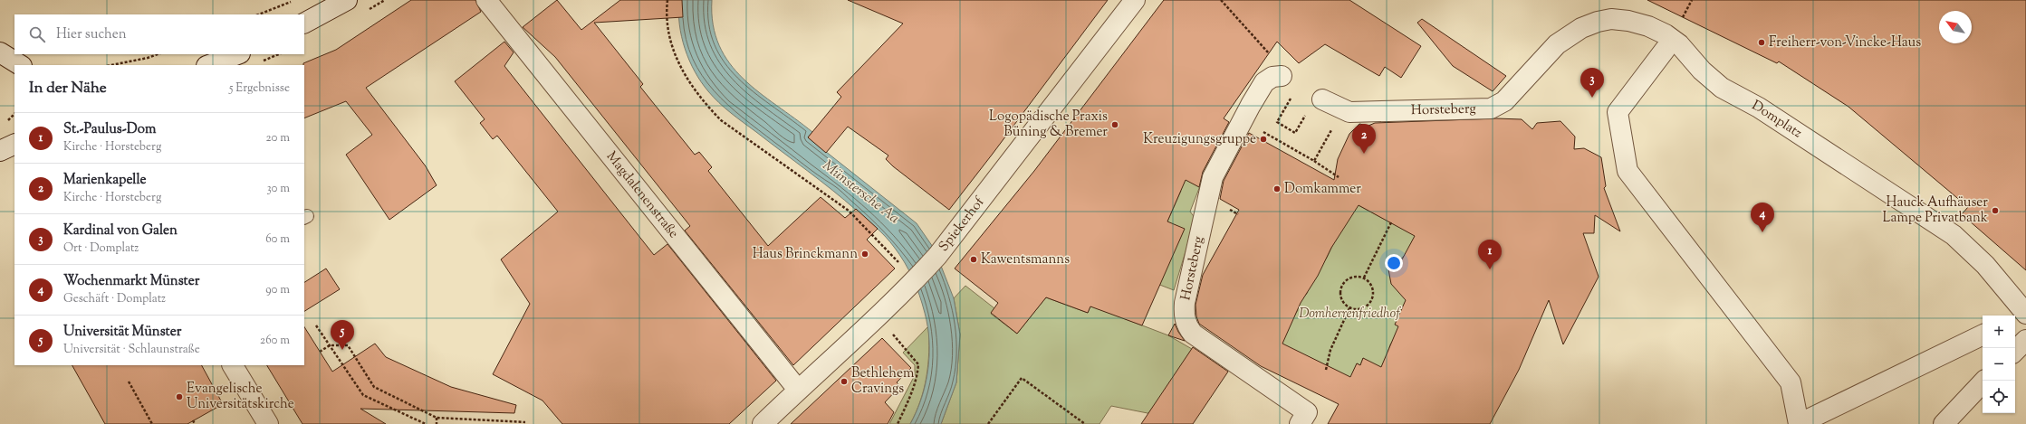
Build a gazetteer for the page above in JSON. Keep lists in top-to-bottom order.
{
  "streets": {
    "street": [
      "Horsteberg",
      "Domplatz",
      "Magdalenenstraße",
      "Spiekerhof"
    ]
  },
  "crossings": [
    ["Horsteberg", "Domplatz"],
    ["Magdalenenstraße", "Spiekerhof"]
  ],
  "water": ["Münstersche Aa"],
  "parks": ["Domherrenfriedhof"],
  "places": [
    "Freiherr-von-Vincke-Haus",
    "Logopädische Praxis Büning & Bremer",
    "Kreuzigungsgruppe",
    "Domkammer",
    "Hauck Aufhäuser Lampe Privatbank",
    "Haus Brinckmann",
    "Kawentsmanns",
    "Bethlehem Cravings",
    "Evangelische Universitätskirche"
  ],
  "north": "top left",
  "page": {
    "search": "Hier suchen",
    "heading": ["In der Nähe", "5 Ergebnisse"],
    "pins": [
      "3",
      "2",
      "4",
      "1",
      "5"
    ],
    "list": [
      {
        "mark": "1",
        "name": "St.-Paulus-Dom",
        "note": "Kirche · Horsteberg",
        "value": "20 m"
      },
      {
        "mark": "2",
        "name": "Marienkapelle",
        "note": "Kirche · Horsteberg",
        "value": "30 m"
      },
      {
        "mark": "3",
        "name": "Kardinal von Galen",
        "note": "Ort · Domplatz",
        "value": "60 m"
      },
      {
        "mark": "4",
        "name": "Wochenmarkt Münster",
        "note": "Geschäft · Domplatz",
        "value": "90 m"
      },
      {
        "mark": "5",
        "name": "Universität Münster",
        "note": "Universität · Schlaunstraße",
        "value": "260 m"
      }
    ],
    "map_buttons": ["+", "−"]
  }
}
